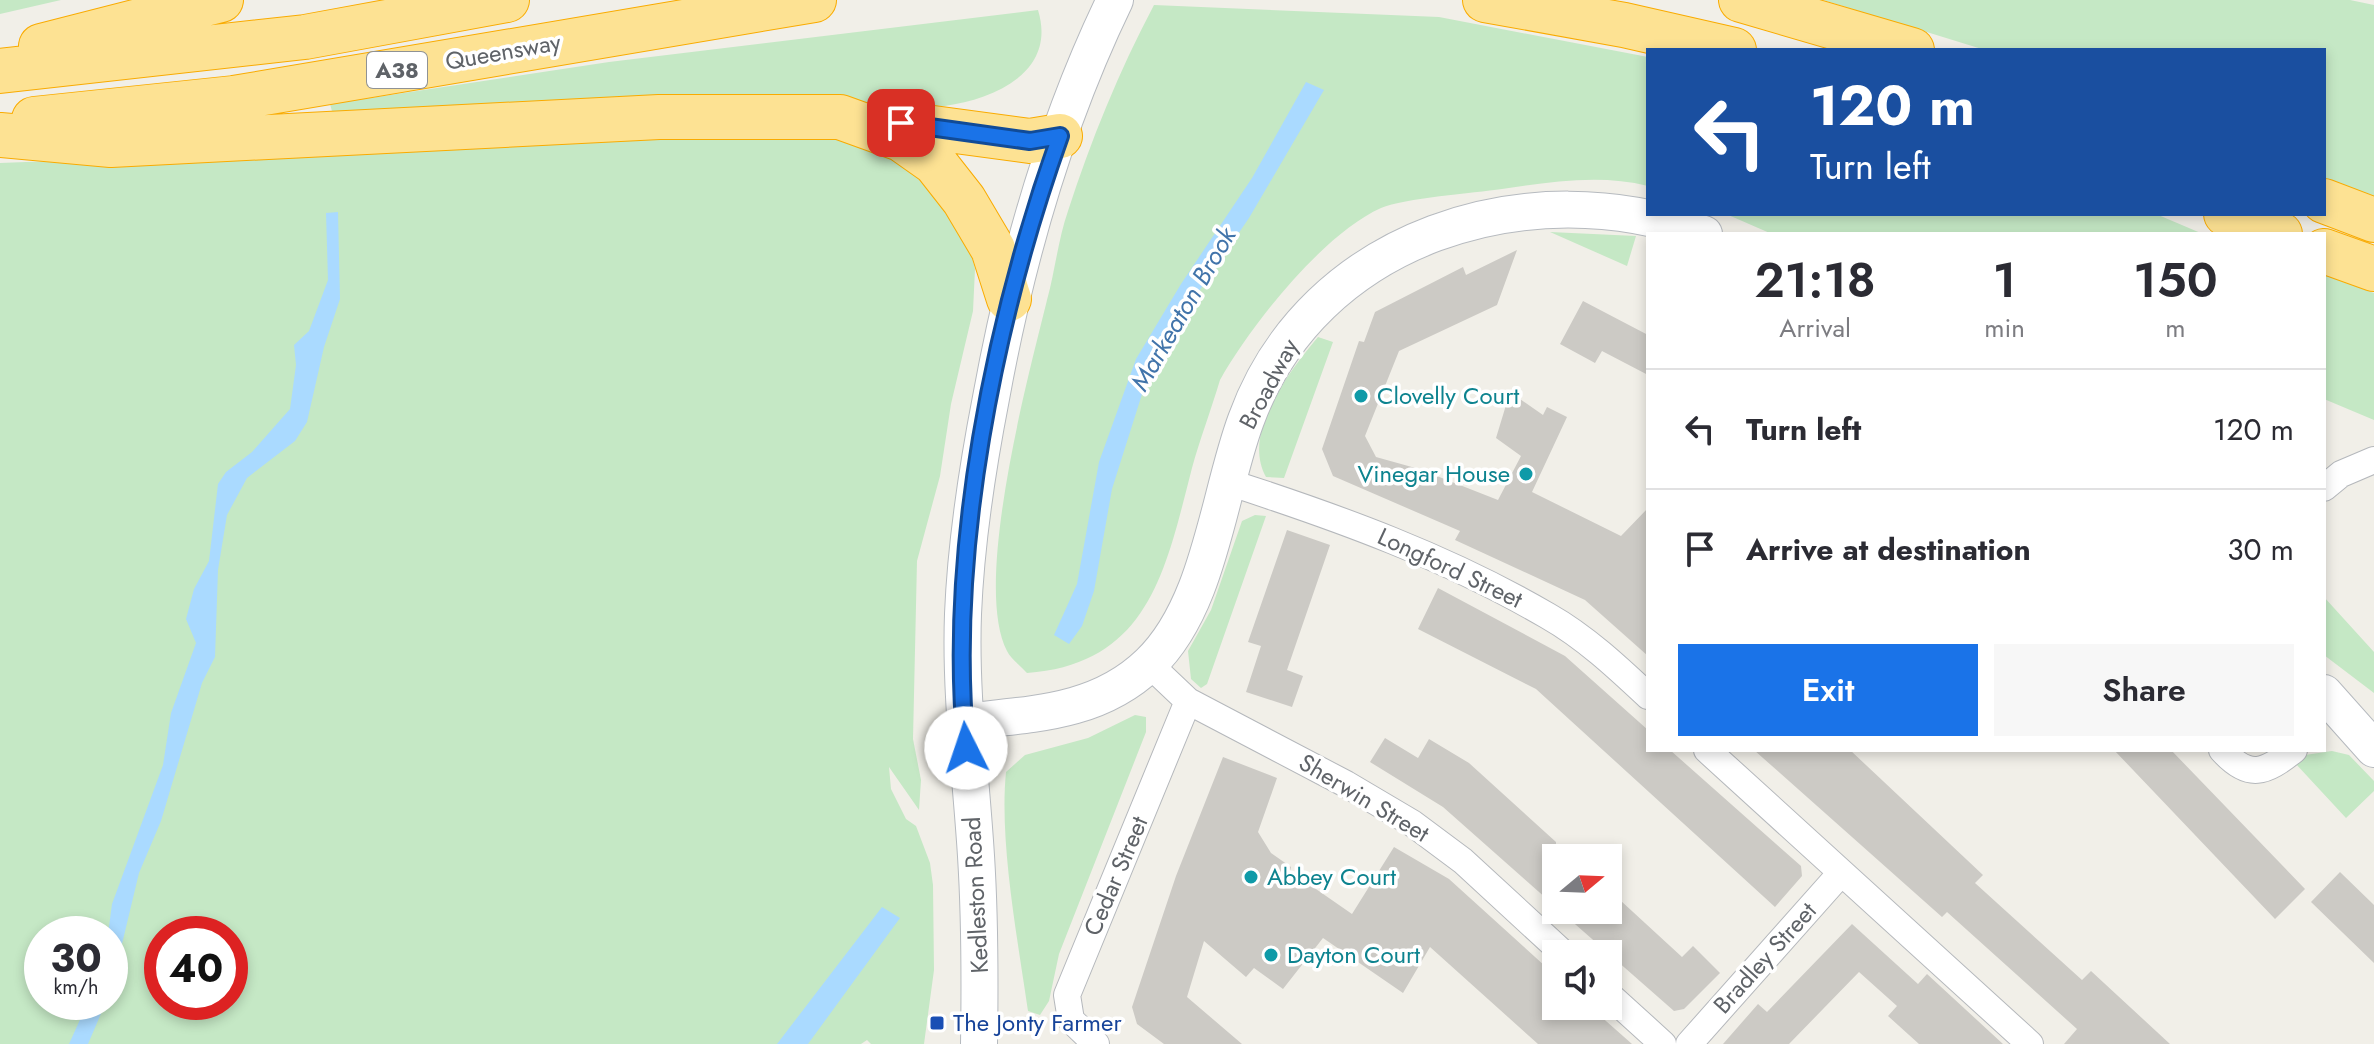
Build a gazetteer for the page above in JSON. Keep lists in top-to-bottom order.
{
  "streets": {
    "highway": ["Queensway", "A38"],
    "street": [
      "Broadway",
      "Longford Street",
      "Sherwin Street",
      "Cedar Street",
      "Kedleston Road",
      "Bradley Street"
    ]
  },
  "crossings": [
    ["Broadway", "Longford Street"],
    ["Broadway", "Sherwin Street"],
    ["Broadway", "Kedleston Road"],
    ["Sherwin Street", "Cedar Street"]
  ],
  "water": ["Markeaton Brook"],
  "places": {
    "other": [
      "Clovelly Court",
      "Vinegar House",
      "Abbey Court",
      "Dayton Court"
    ],
    "transit": ["The Jonty Farmer"]
  },
  "north": "right",
  "page": {
    "turn": ["120 m", "Turn left"],
    "eta": [
      "21:18",
      "Arrival",
      "1",
      "min",
      "150",
      "m"
    ],
    "list": [
      {
        "name": "Turn left",
        "value": "120 m"
      },
      {
        "name": "Arrive at destination",
        "value": "30 m"
      }
    ],
    "buttons": ["Exit", "Share"],
    "speed": "30 km/h",
    "limit": "40"
  }
}
